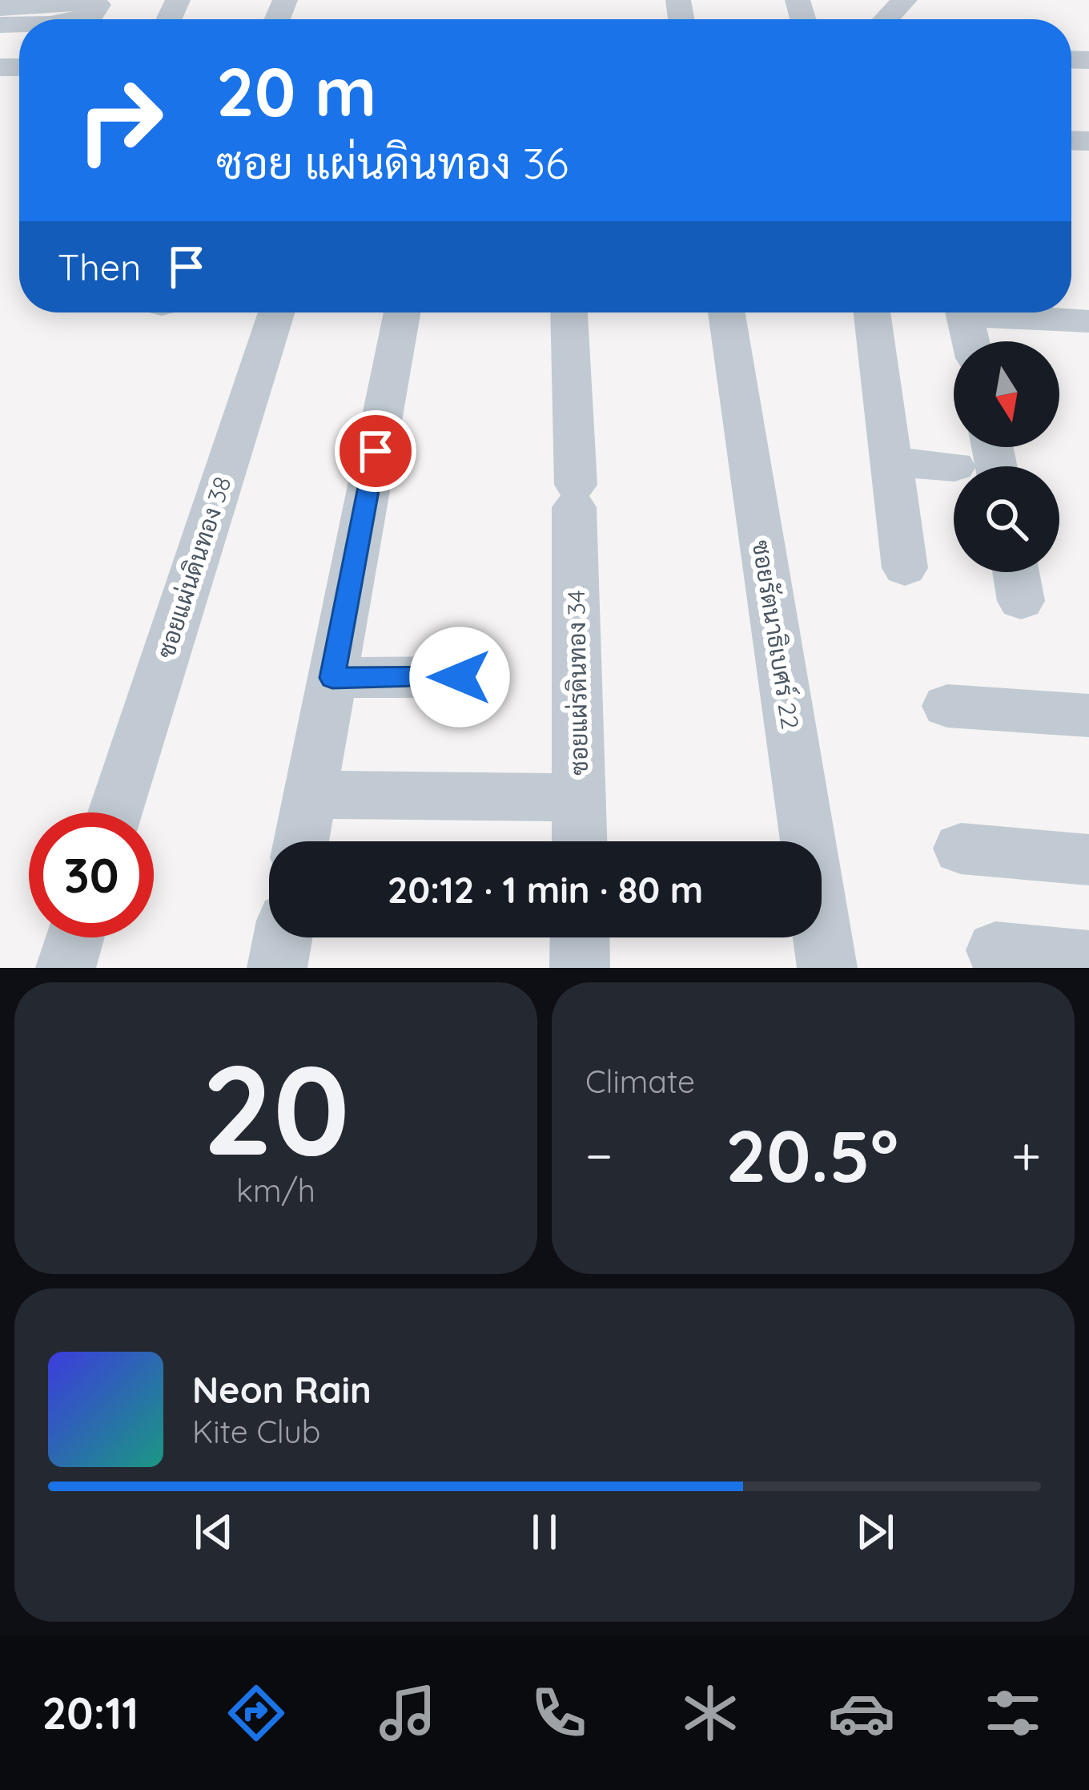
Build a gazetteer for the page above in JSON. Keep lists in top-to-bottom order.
{
  "streets": {
    "street": ["ซอยแผ่นดินทอง 38", "ซอยรัตนาธิเบศร์ 22", "ซอยแผ่รดินทอง 34"]
  },
  "north": "bottom",
  "page": {
    "turn": ["20 m", "ซอย แผ่นดินทอง 36"],
    "then": "Then",
    "limit": "30",
    "trip": "20:12 · 1 min · 80 m",
    "tile": [
      ["20", "km/h"],
      "Climate"
    ],
    "heat": ["−", "20.5°", "+"],
    "song": ["Neon Rain", "Kite Club"],
    "tabs": "20:11"
  }
}
